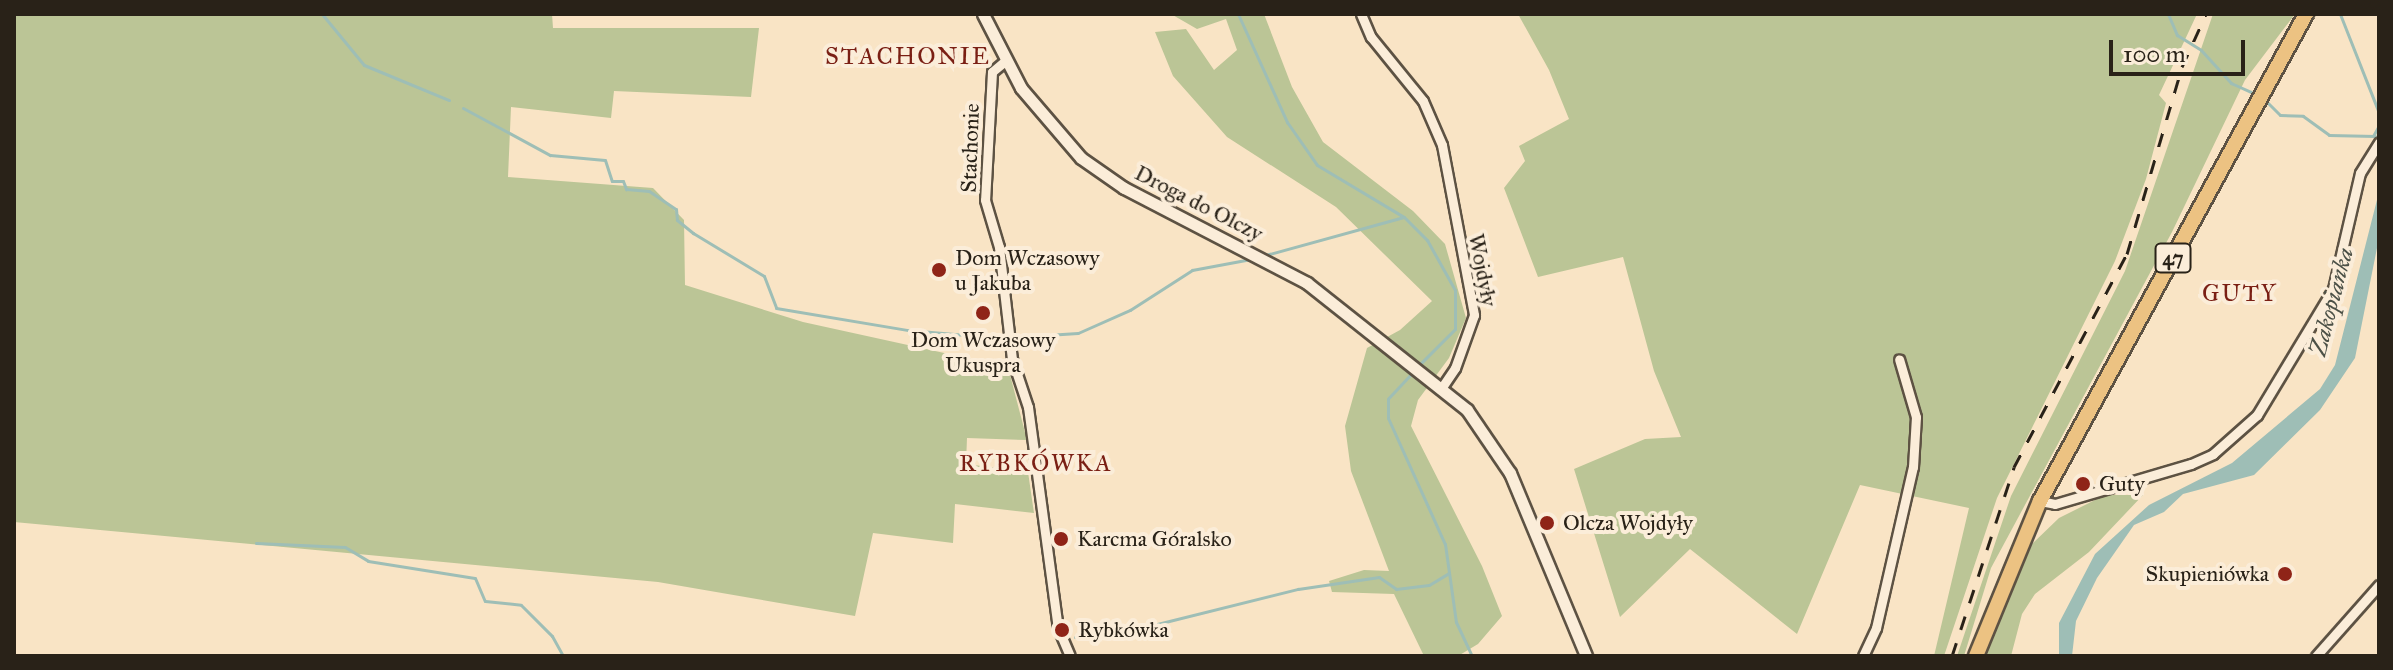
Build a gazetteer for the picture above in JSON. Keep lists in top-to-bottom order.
{
  "streets": {
    "main road": ["47"],
    "street": ["Stachonie", "Droga do Olczy", "Wojdyły"]
  },
  "crossings": [
    ["Stachonie", "Droga do Olczy"],
    ["Droga do Olczy", "Wojdyły"]
  ],
  "districts": ["STACHONIE", "GUTY", "RYBKÓWKA"],
  "water": ["Zakopianka"],
  "places": [
    "Dom Wczasowy u Jakuba",
    "Dom Wczasowy Ukuspra",
    "Guty",
    "Olcza Wojdyły",
    "Karcma Góralsko",
    "Skupieniówka",
    "Rybkówka"
  ],
  "scale_bar": "100 m"
}
